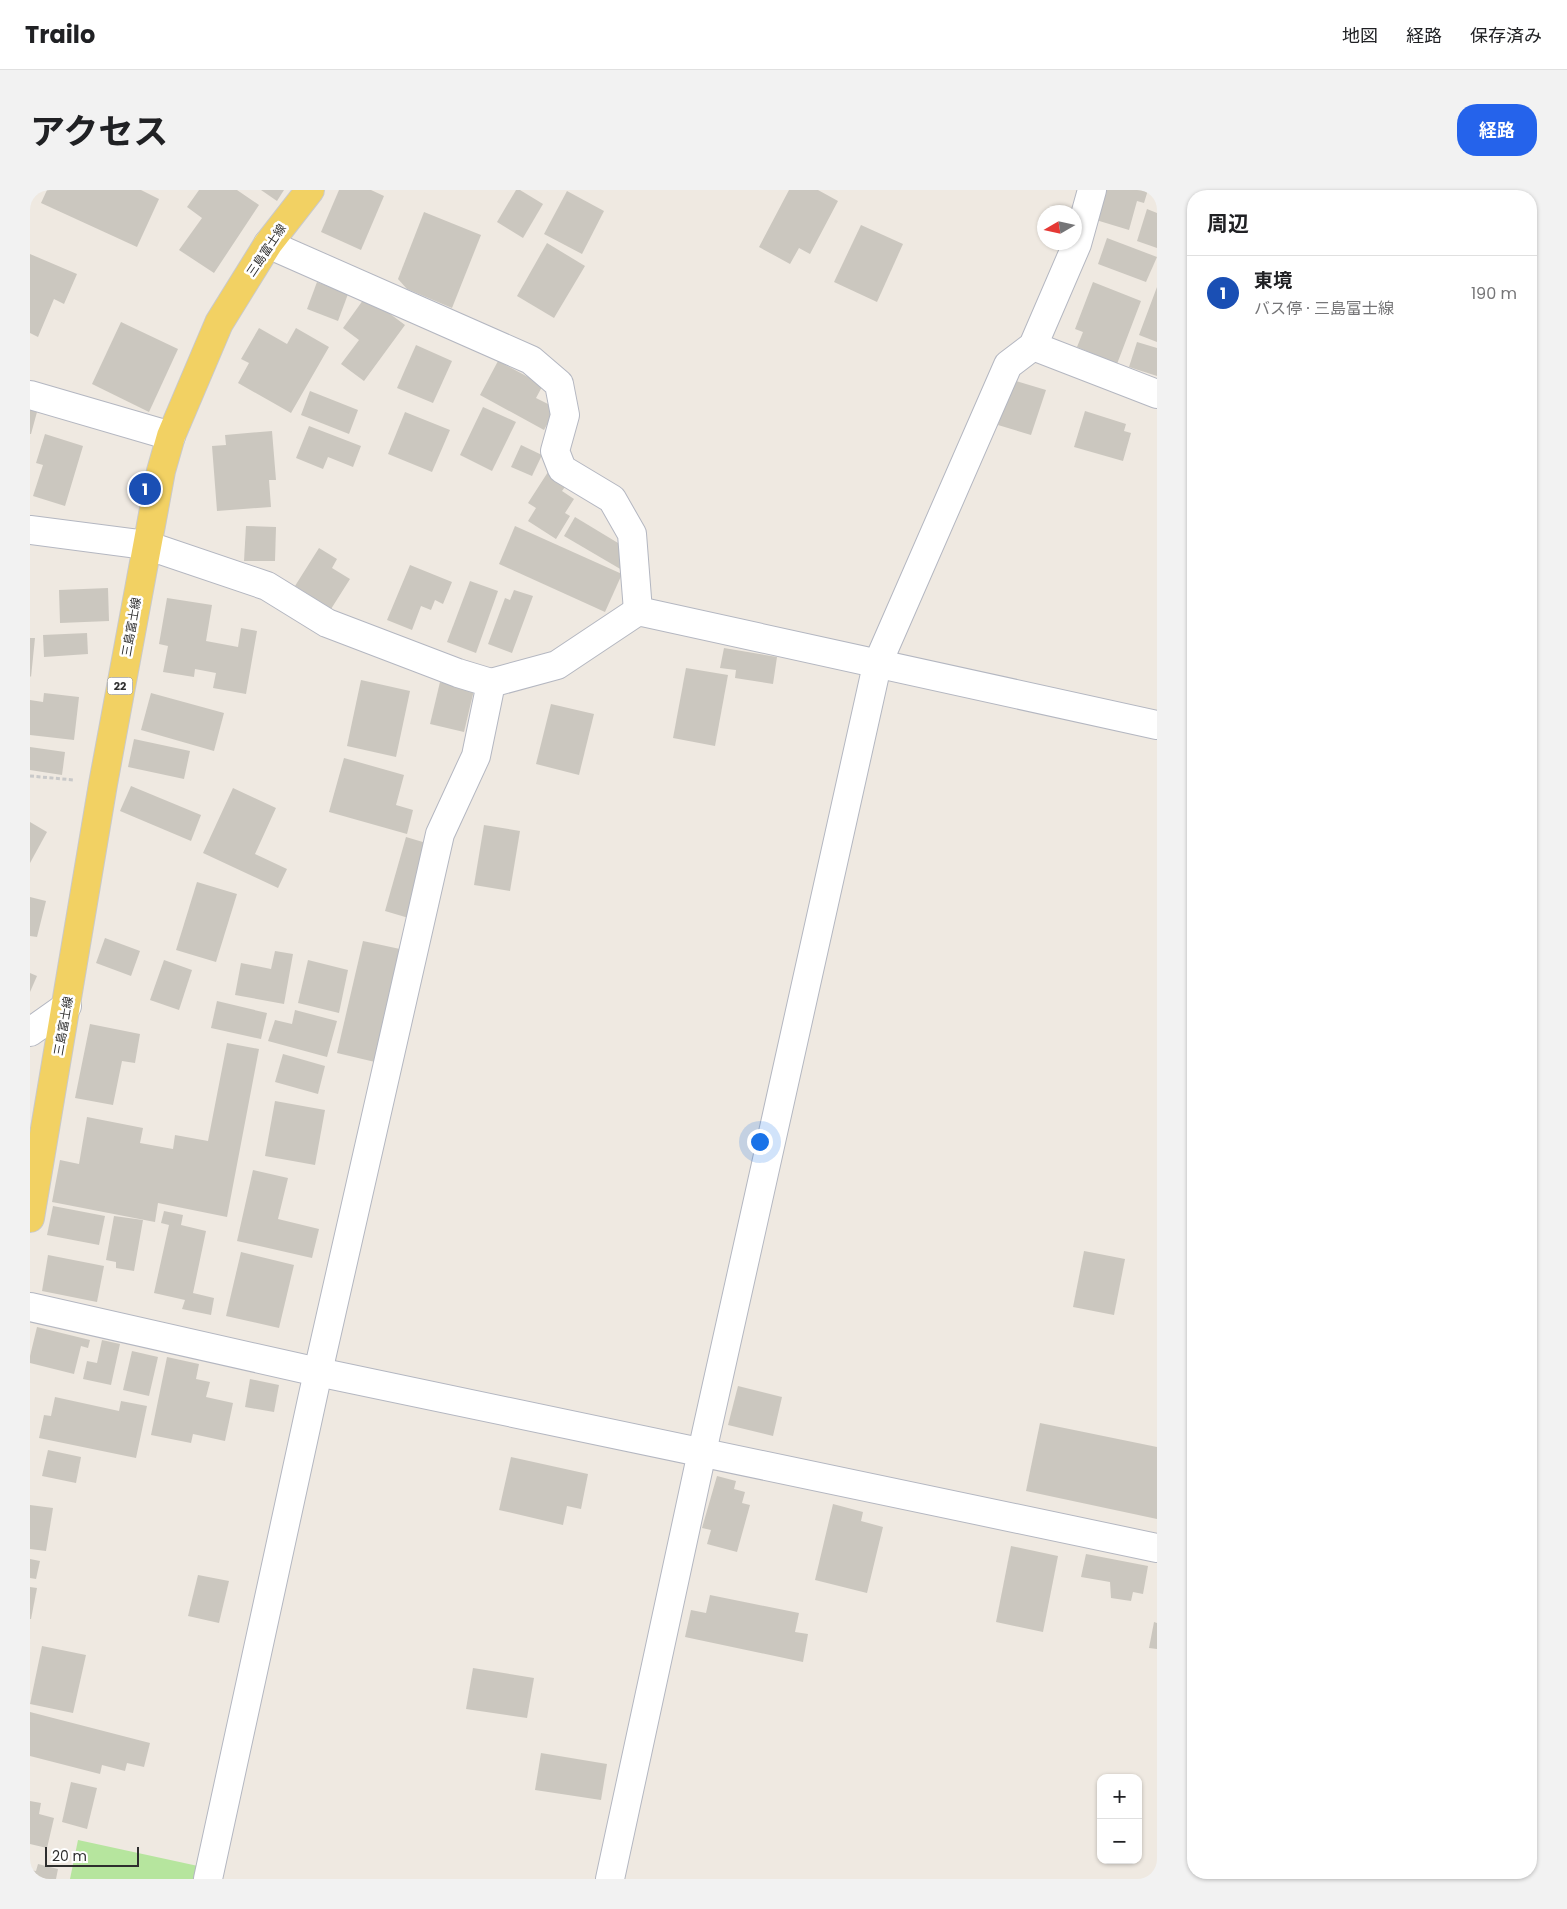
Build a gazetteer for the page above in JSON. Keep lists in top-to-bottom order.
{
  "streets": {
    "main road": ["三島富士線", "22"]
  },
  "scale_bar": "20 m",
  "north": "left",
  "page": {
    "header": "Trailo",
    "nav": ["地図", "経路", "保存済み"],
    "title": "アクセス",
    "buttons": "経路",
    "heading": "周辺",
    "list": [
      {
        "mark": "1",
        "name": "東境",
        "note": "バス停 · 三島富士線",
        "value": "190 m"
      }
    ],
    "pins": "1",
    "map_buttons": ["+", "−"],
    "scale": "20 m"
  }
}
